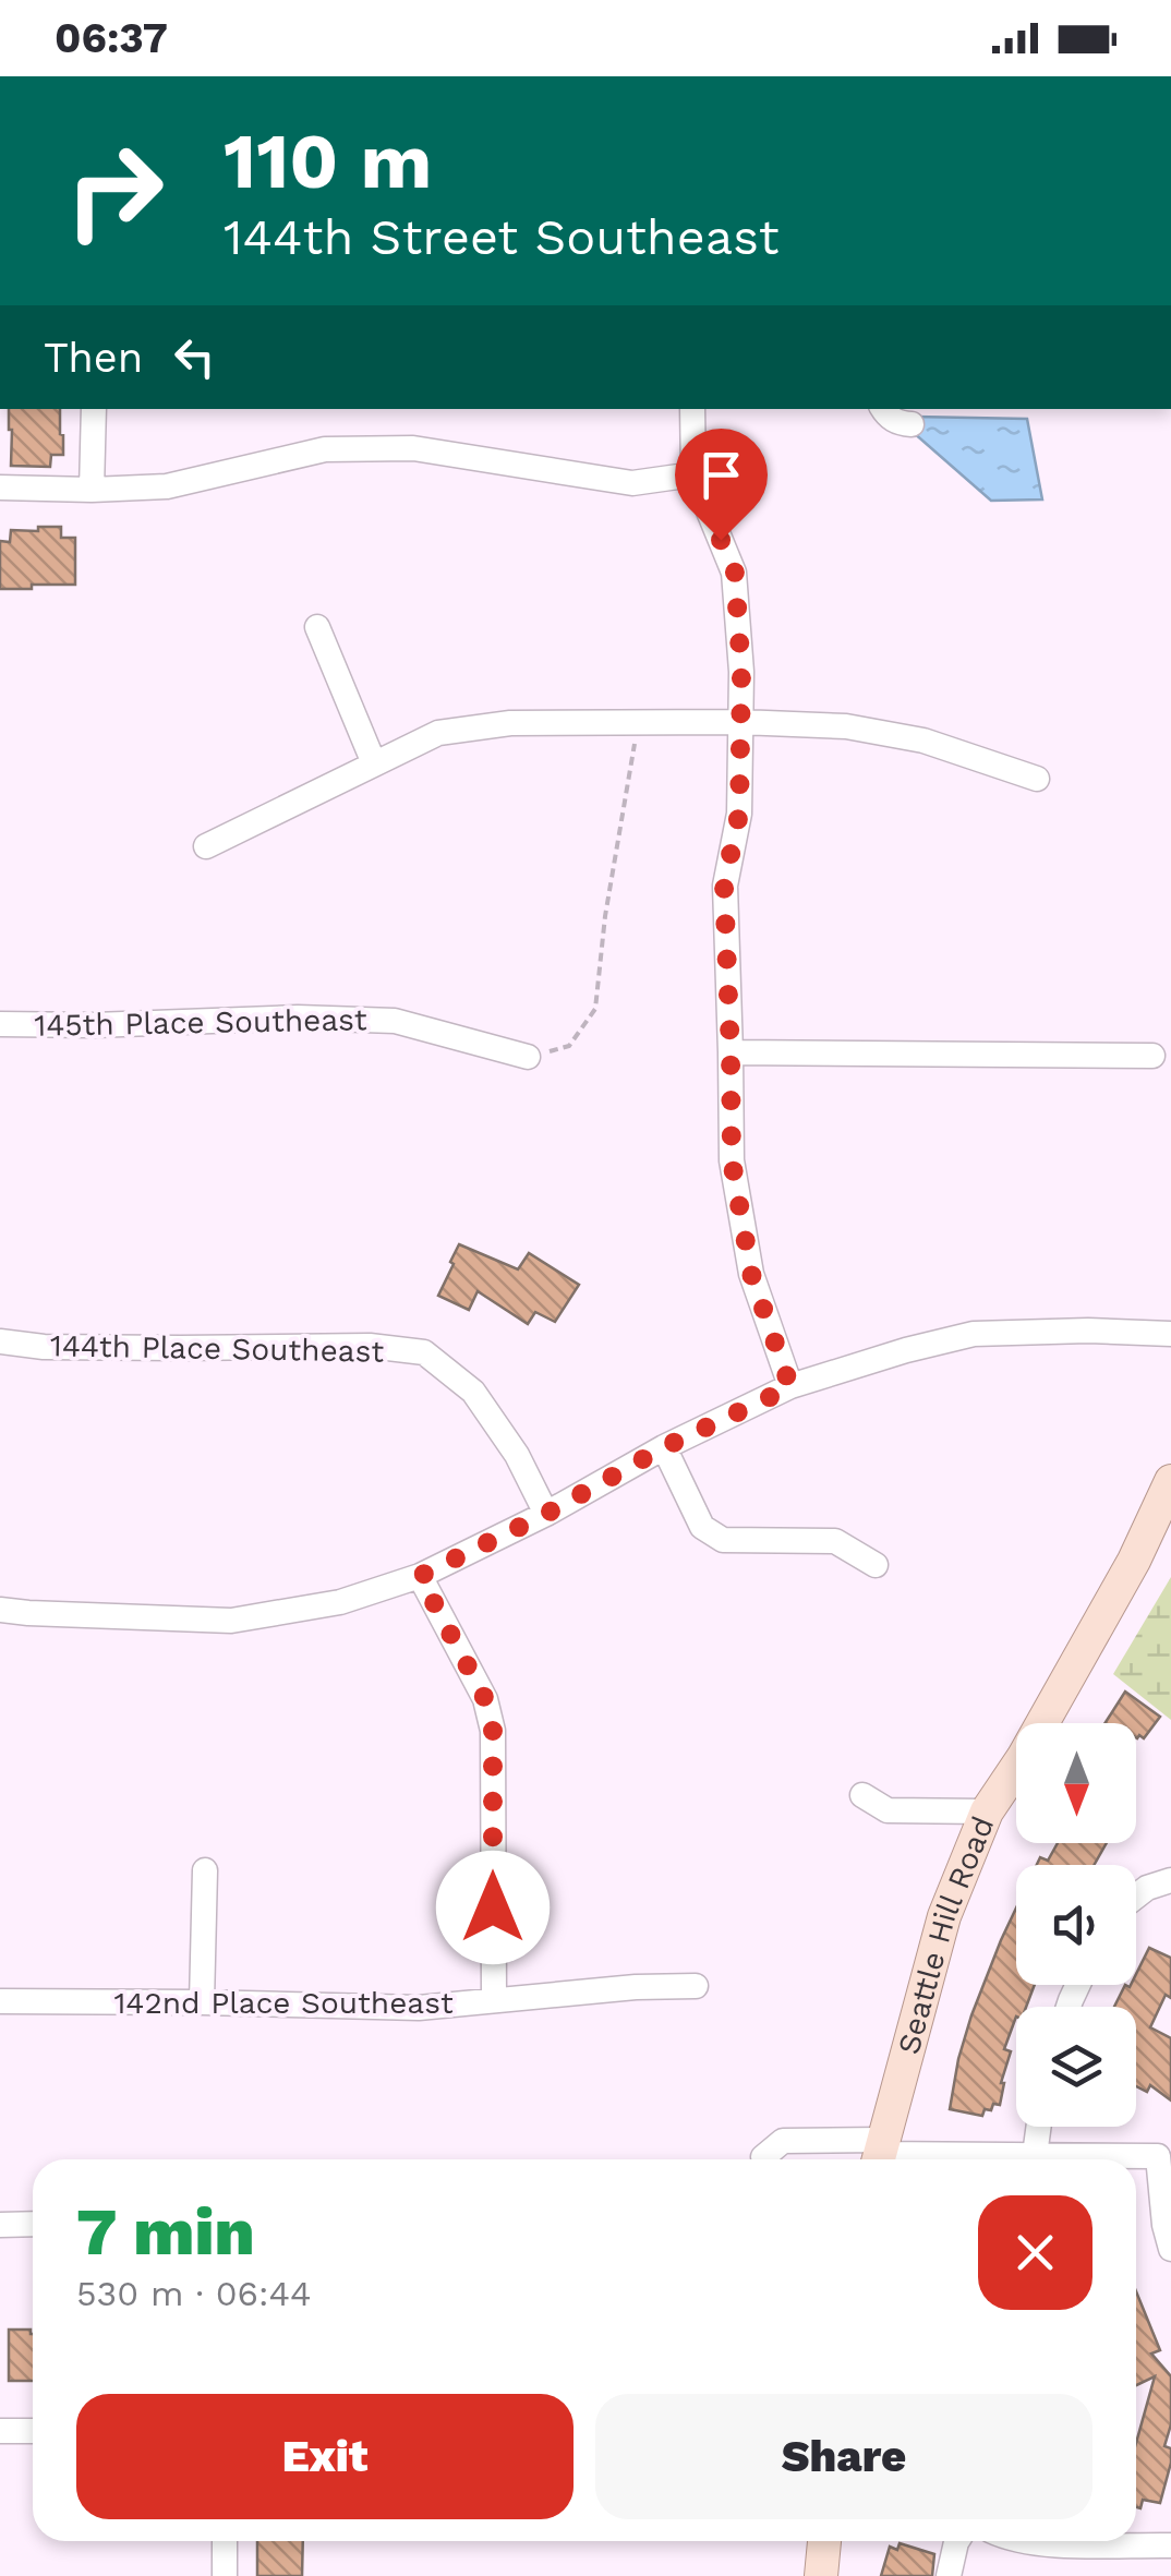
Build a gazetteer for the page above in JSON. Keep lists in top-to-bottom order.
{
  "streets": {
    "main road": ["Seattle Hill Road"],
    "street": ["145th Place Southeast", "144th Place Southeast", "142nd Place Southeast"]
  },
  "north": "bottom",
  "page": {
    "status": "06:37",
    "turn": ["110 m", "144th Street Southeast"],
    "then": "Then",
    "heading": ["7 min", "530 m · 06:44"],
    "buttons": ["Exit", "Share"]
  }
}
